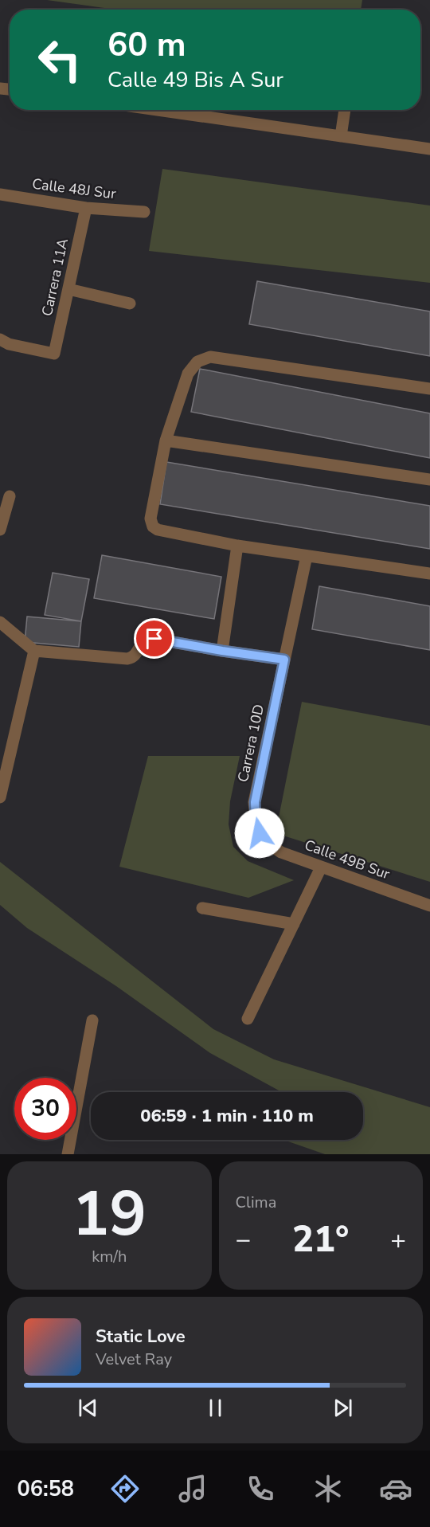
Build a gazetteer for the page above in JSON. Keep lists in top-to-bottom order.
{
  "streets": {
    "street": [
      "Calle 48J Sur",
      "Carrera 11A",
      "Carrera 10D",
      "Calle 49B Sur"
    ]
  },
  "crossings": [
    ["Calle 48J Sur", "Carrera 11A"],
    ["Carrera 10D", "Calle 49B Sur"]
  ],
  "page": {
    "turn": ["60 m", "Calle 49 Bis A Sur"],
    "limit": "30",
    "trip": "06:59 · 1 min · 110 m",
    "tile": [
      ["19", "km/h"],
      "Clima"
    ],
    "heat": ["−", "21°", "+"],
    "song": ["Static Love", "Velvet Ray"],
    "tabs": "06:58"
  }
}
